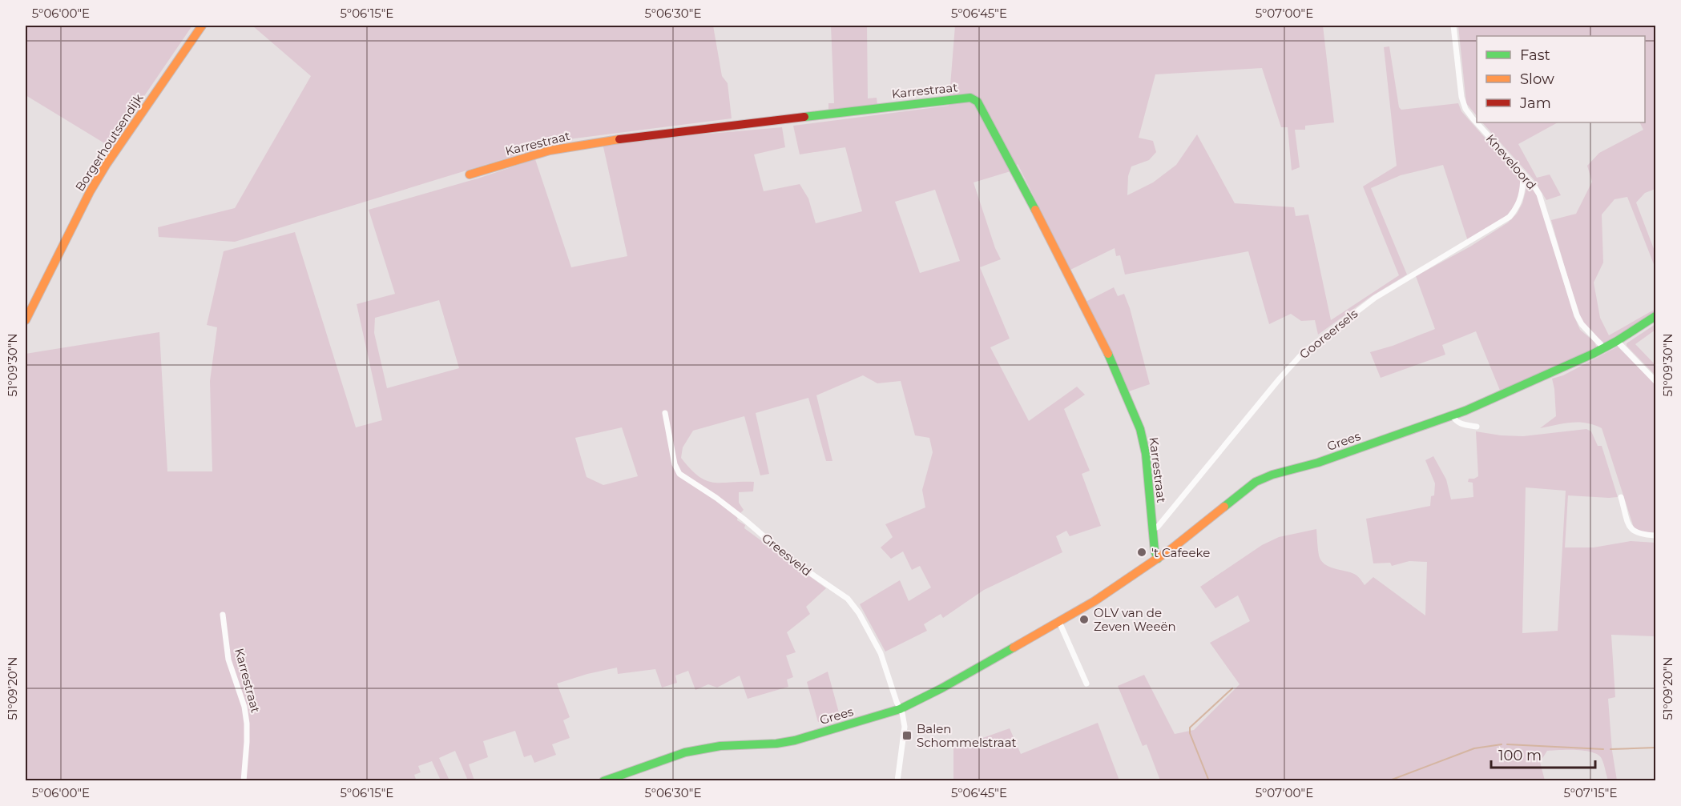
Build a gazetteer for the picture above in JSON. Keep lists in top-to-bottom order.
{
  "streets": {
    "street": [
      "Karrestraat",
      "Borgerhoutsendijk",
      "Kneveloord",
      "Gooreersels",
      "Grees",
      "Greesveld"
    ]
  },
  "crossings": [
    ["Karrestraat", "Gooreersels"],
    ["Karrestraat", "Grees"],
    ["Kneveloord", "Gooreersels"],
    ["Kneveloord", "Grees"],
    ["Grees", "Greesveld"]
  ],
  "places": {
    "other": ["'t Cafeeke", "OLV van de Zeven Weeën"],
    "transit": ["Balen Schommelstraat"]
  },
  "legend": ["Fast", "Slow", "Jam"],
  "scale_bar": "100 m",
  "coordinates": [
    "5°06'00\"E",
    "5°06'15\"E",
    "5°06'30\"E",
    "5°06'45\"E",
    "5°07'00\"E",
    "51°09'30\"N",
    "51°09'20\"N",
    "5°07'15\"E"
  ]
}
